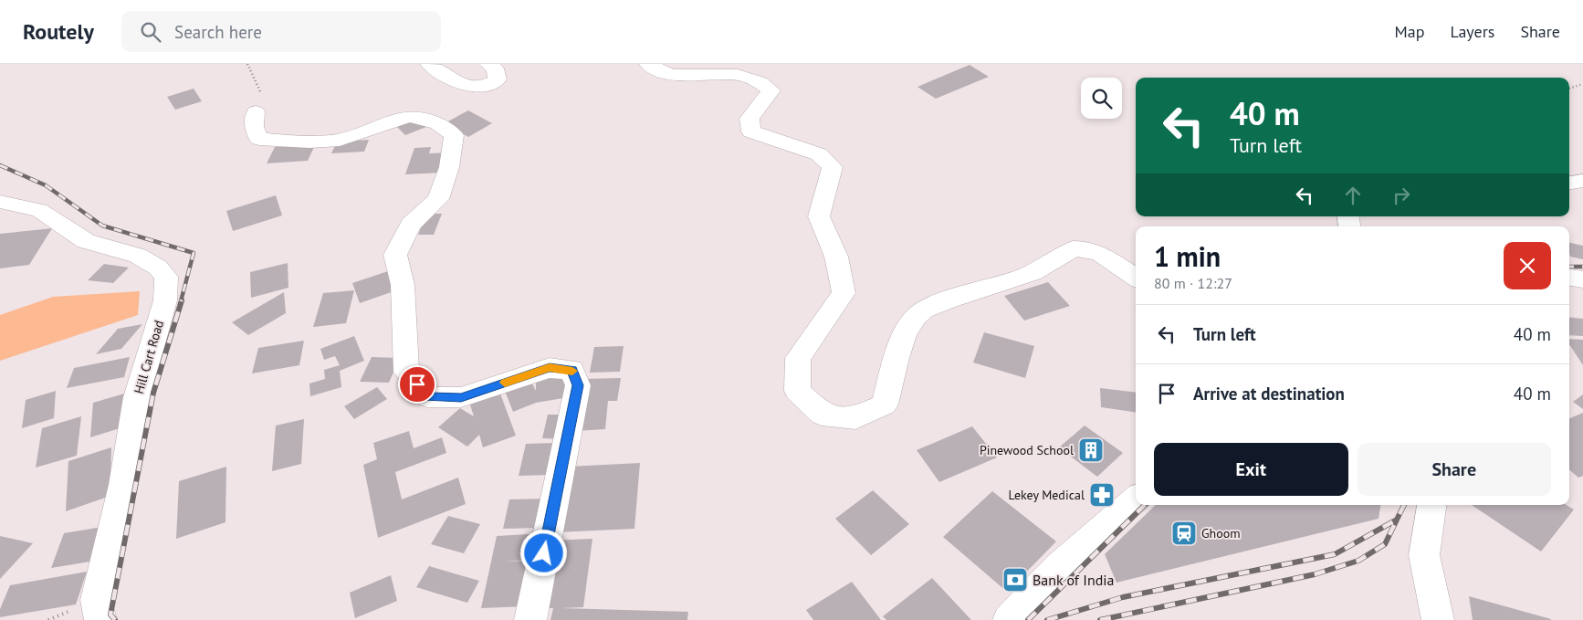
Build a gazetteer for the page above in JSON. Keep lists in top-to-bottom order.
{
  "streets": {
    "main road": ["Hill Cart Road"]
  },
  "places": {
    "building": ["Pinewood School"],
    "pharmacy": ["Lekey Medical"],
    "station": ["Ghoom"],
    "bank": ["Bank of India"]
  },
  "page": {
    "header": "Routely",
    "search": "Search here",
    "nav": ["Map", "Layers", "Share"],
    "turn": ["40 m", "Turn left"],
    "heading": ["1 min", "80 m · 12:27"],
    "list": [
      {
        "name": "Turn left",
        "value": "40 m"
      },
      {
        "name": "Arrive at destination",
        "value": "40 m"
      }
    ],
    "buttons": ["Exit", "Share"]
  }
}
